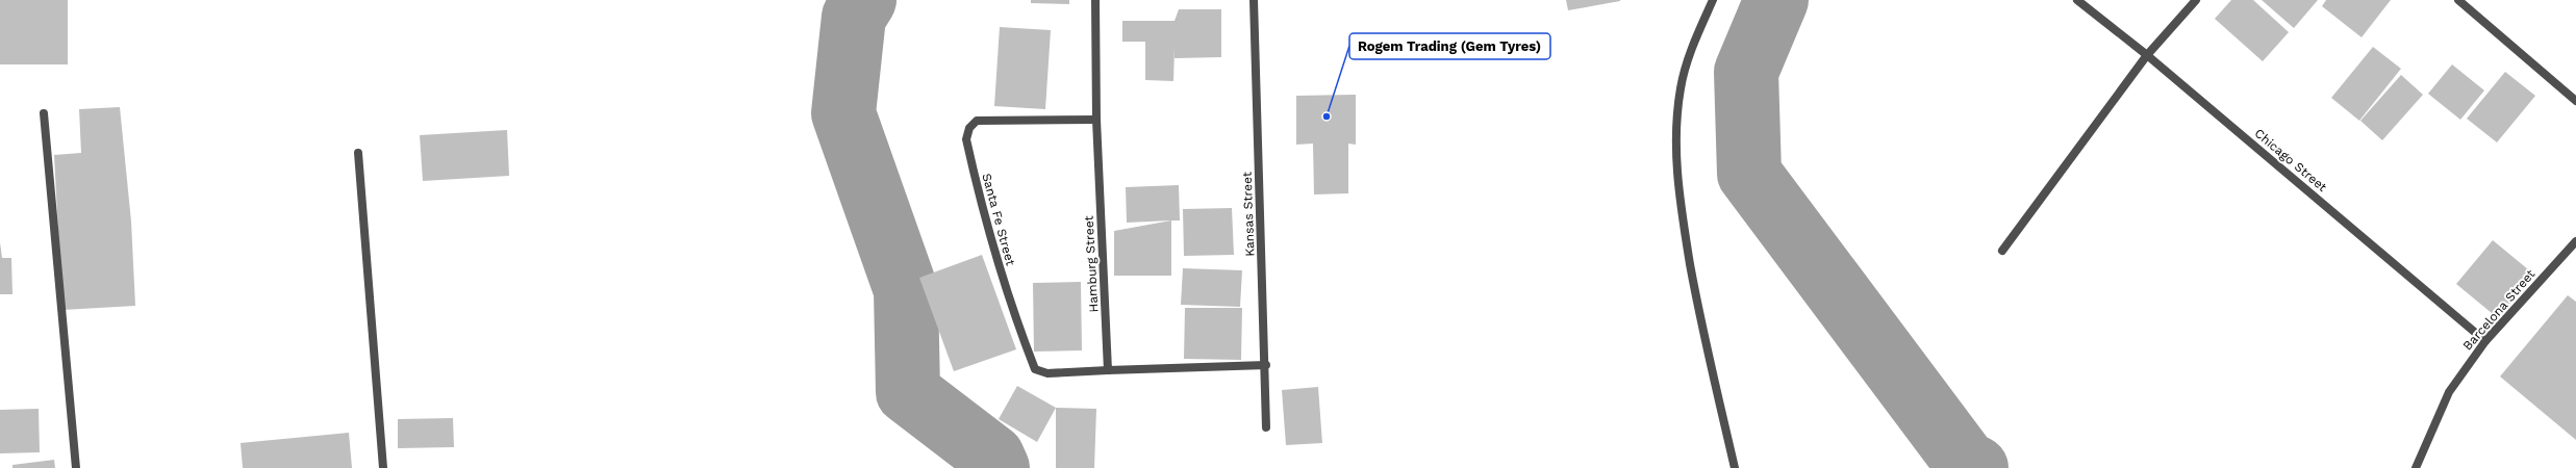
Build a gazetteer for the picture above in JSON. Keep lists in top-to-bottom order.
{
  "streets": {
    "street": [
      "Chicago Street",
      "Kansas Street",
      "Santa Fe Street",
      "Hamburg Street",
      "Barcelona Street"
    ]
  },
  "crossings": [
    ["Chicago Street", "Barcelona Street"],
    ["Santa Fe Street", "Hamburg Street"]
  ],
  "places": ["Rogem Trading (Gem Tyres)"]
}
